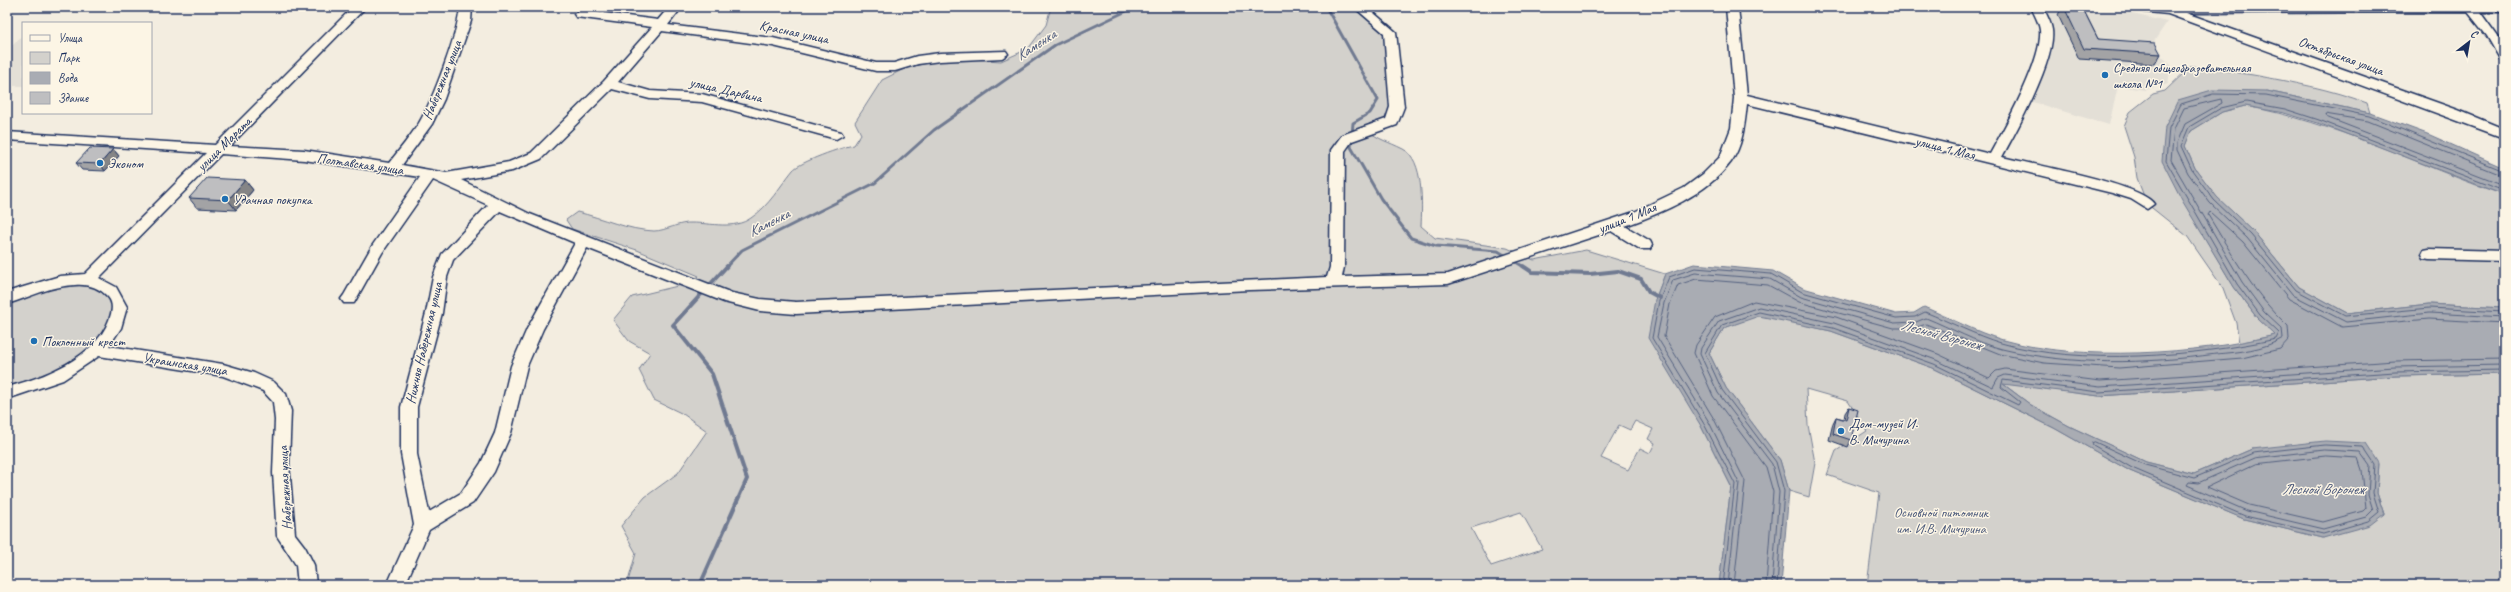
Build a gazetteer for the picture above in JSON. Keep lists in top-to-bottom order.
{
  "streets": {
    "street": [
      "Красная улица",
      "Октябрьская улица",
      "Набережная улица",
      "улица Дарвина",
      "улица Марата",
      "улица 1 Мая",
      "Полтавская улица",
      "Нижняя Набережная улица",
      "Украинская улица"
    ]
  },
  "crossings": [
    ["Набережная улица", "Полтавская улица"],
    ["Набережная улица", "Украинская улица"],
    ["улица Марата", "Полтавская улица"],
    ["улица 1 Мая", "Полтавская улица"],
    ["Полтавская улица", "Нижняя Набережная улица"]
  ],
  "water": ["Каменка", "Лесной Воронеж"],
  "parks": ["Основной питомник им. И.В. Мичурина"],
  "places": [
    "Средняя общеобразовательная школа №1",
    "Эконом",
    "Удачная покупка",
    "Поклонный крест",
    "Дом-музей И. В. Мичурина"
  ],
  "legend": [
    "Улица",
    "Парк",
    "Вода",
    "Здание"
  ],
  "north": "top right"
}
